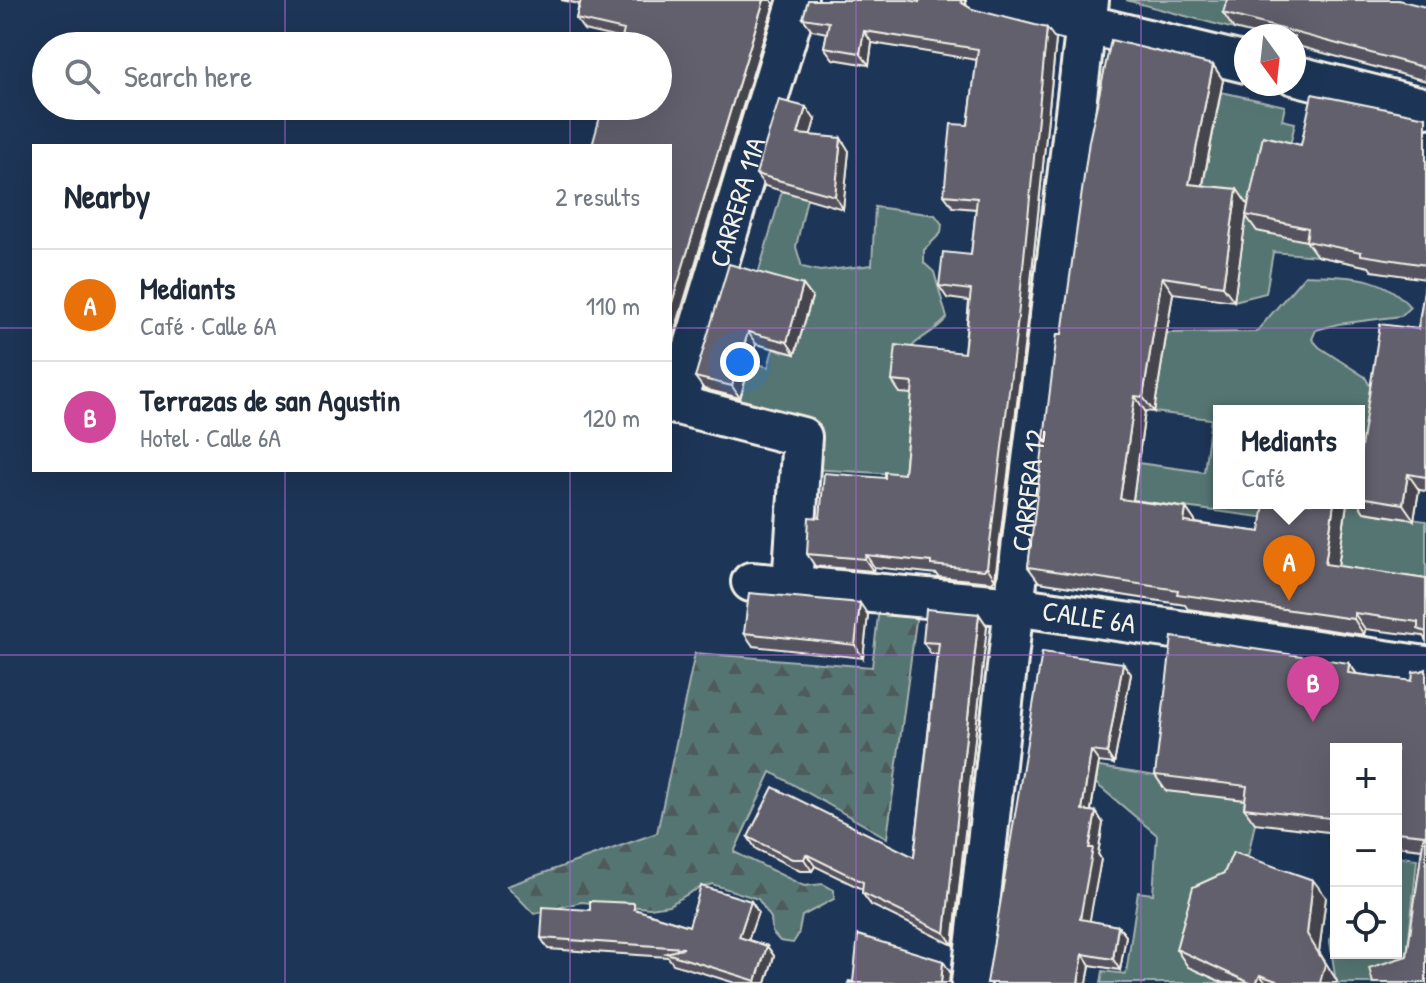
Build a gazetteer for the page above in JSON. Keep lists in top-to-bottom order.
{
  "streets": {
    "street": ["CARRERA 11A", "CARRERA 12", "CALLE 6A"]
  },
  "crossings": [
    ["CARRERA 12", "CALLE 6A"]
  ],
  "north": "bottom",
  "page": {
    "search": "Search here",
    "heading": ["Nearby", "2 results"],
    "list": [
      {
        "mark": "A",
        "name": "Mediants",
        "note": "Café · Calle 6A",
        "value": "110 m"
      },
      {
        "mark": "B",
        "name": "Terrazas de san Agustin",
        "note": "Hotel · Calle 6A",
        "value": "120 m"
      }
    ],
    "popup": ["Mediants", "Café"],
    "pins": ["A", "B"],
    "map_buttons": ["+", "−"]
  }
}
